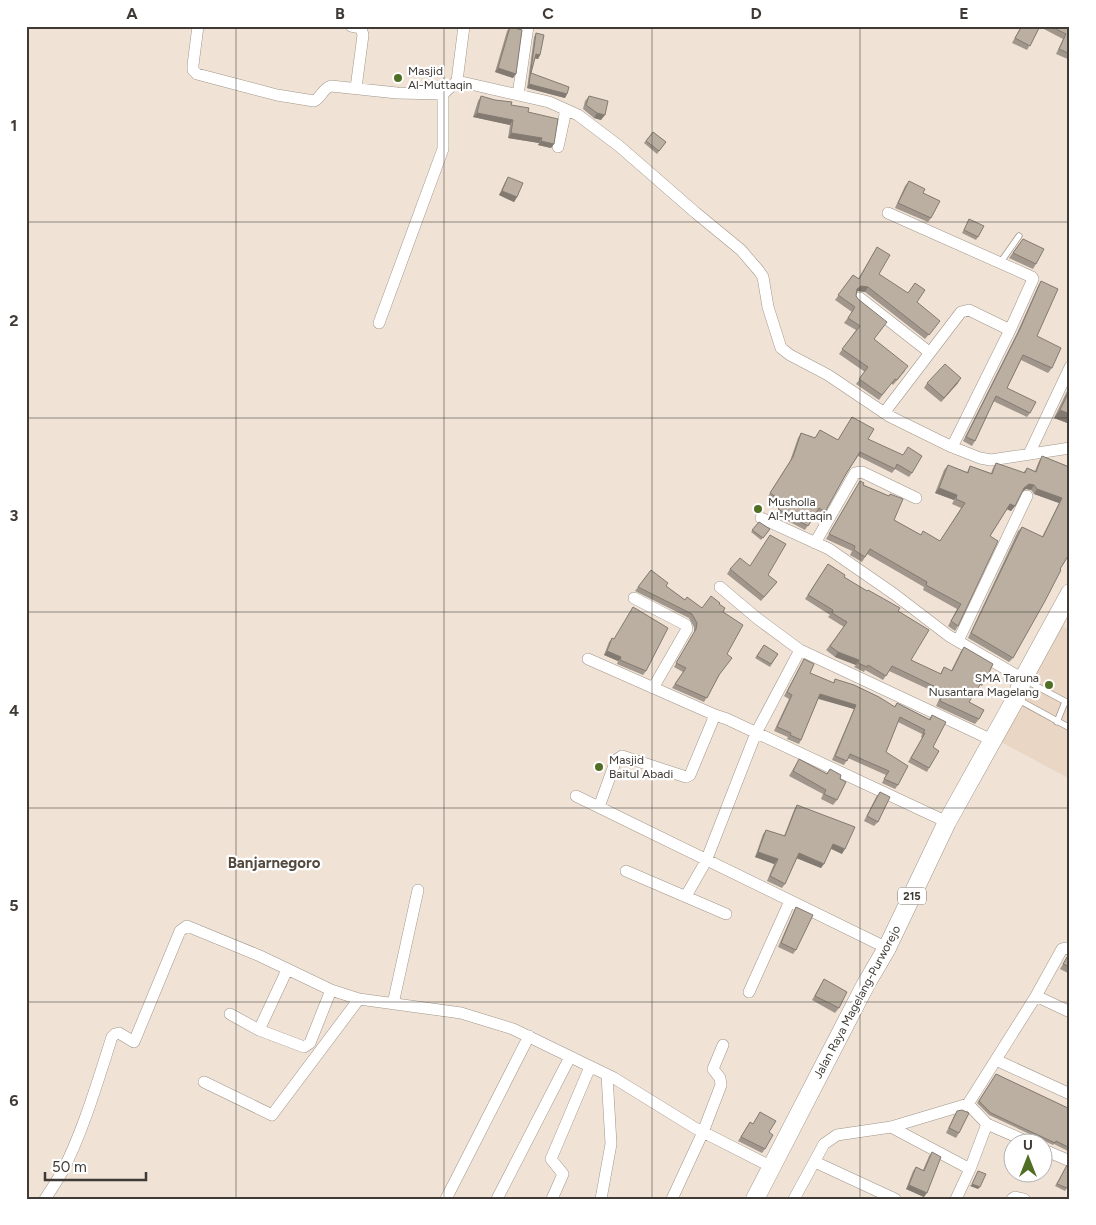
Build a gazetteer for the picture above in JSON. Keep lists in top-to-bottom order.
{
  "streets": {
    "main road": ["215", "Jalan Raya Magelang-Purworejo"]
  },
  "districts": ["Banjarnegoro"],
  "places": [
    "Masjid Al-Muttaqin",
    "Musholla Al-Muttaqin",
    "SMA Taruna Nusantara Magelang",
    "Masjid Baitul Abadi"
  ],
  "scale_bar": "50 m",
  "north": "top",
  "grid": {
    "columns": [
      "A",
      "B",
      "C",
      "D",
      "E"
    ],
    "rows": [
      "1",
      "2",
      "3",
      "4",
      "5",
      "6"
    ]
  }
}
